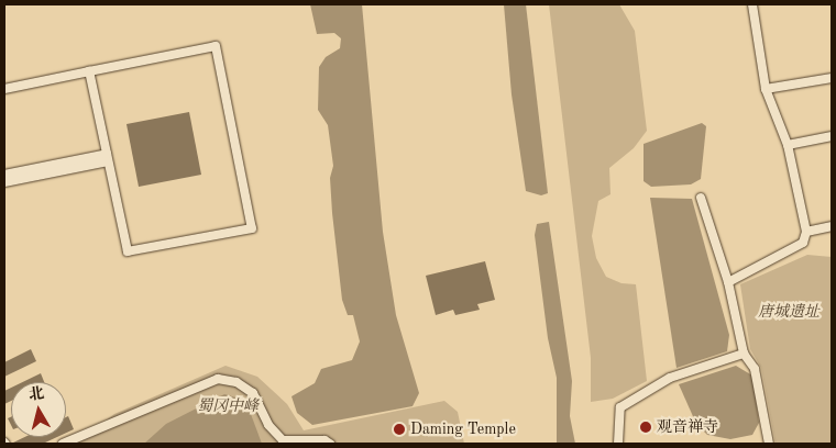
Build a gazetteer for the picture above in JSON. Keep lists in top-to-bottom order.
{
  "parks": ["唐城遗址", "蜀冈中峰"],
  "places": ["观音禅寺", "Daming Temple"],
  "north": "top"
}
